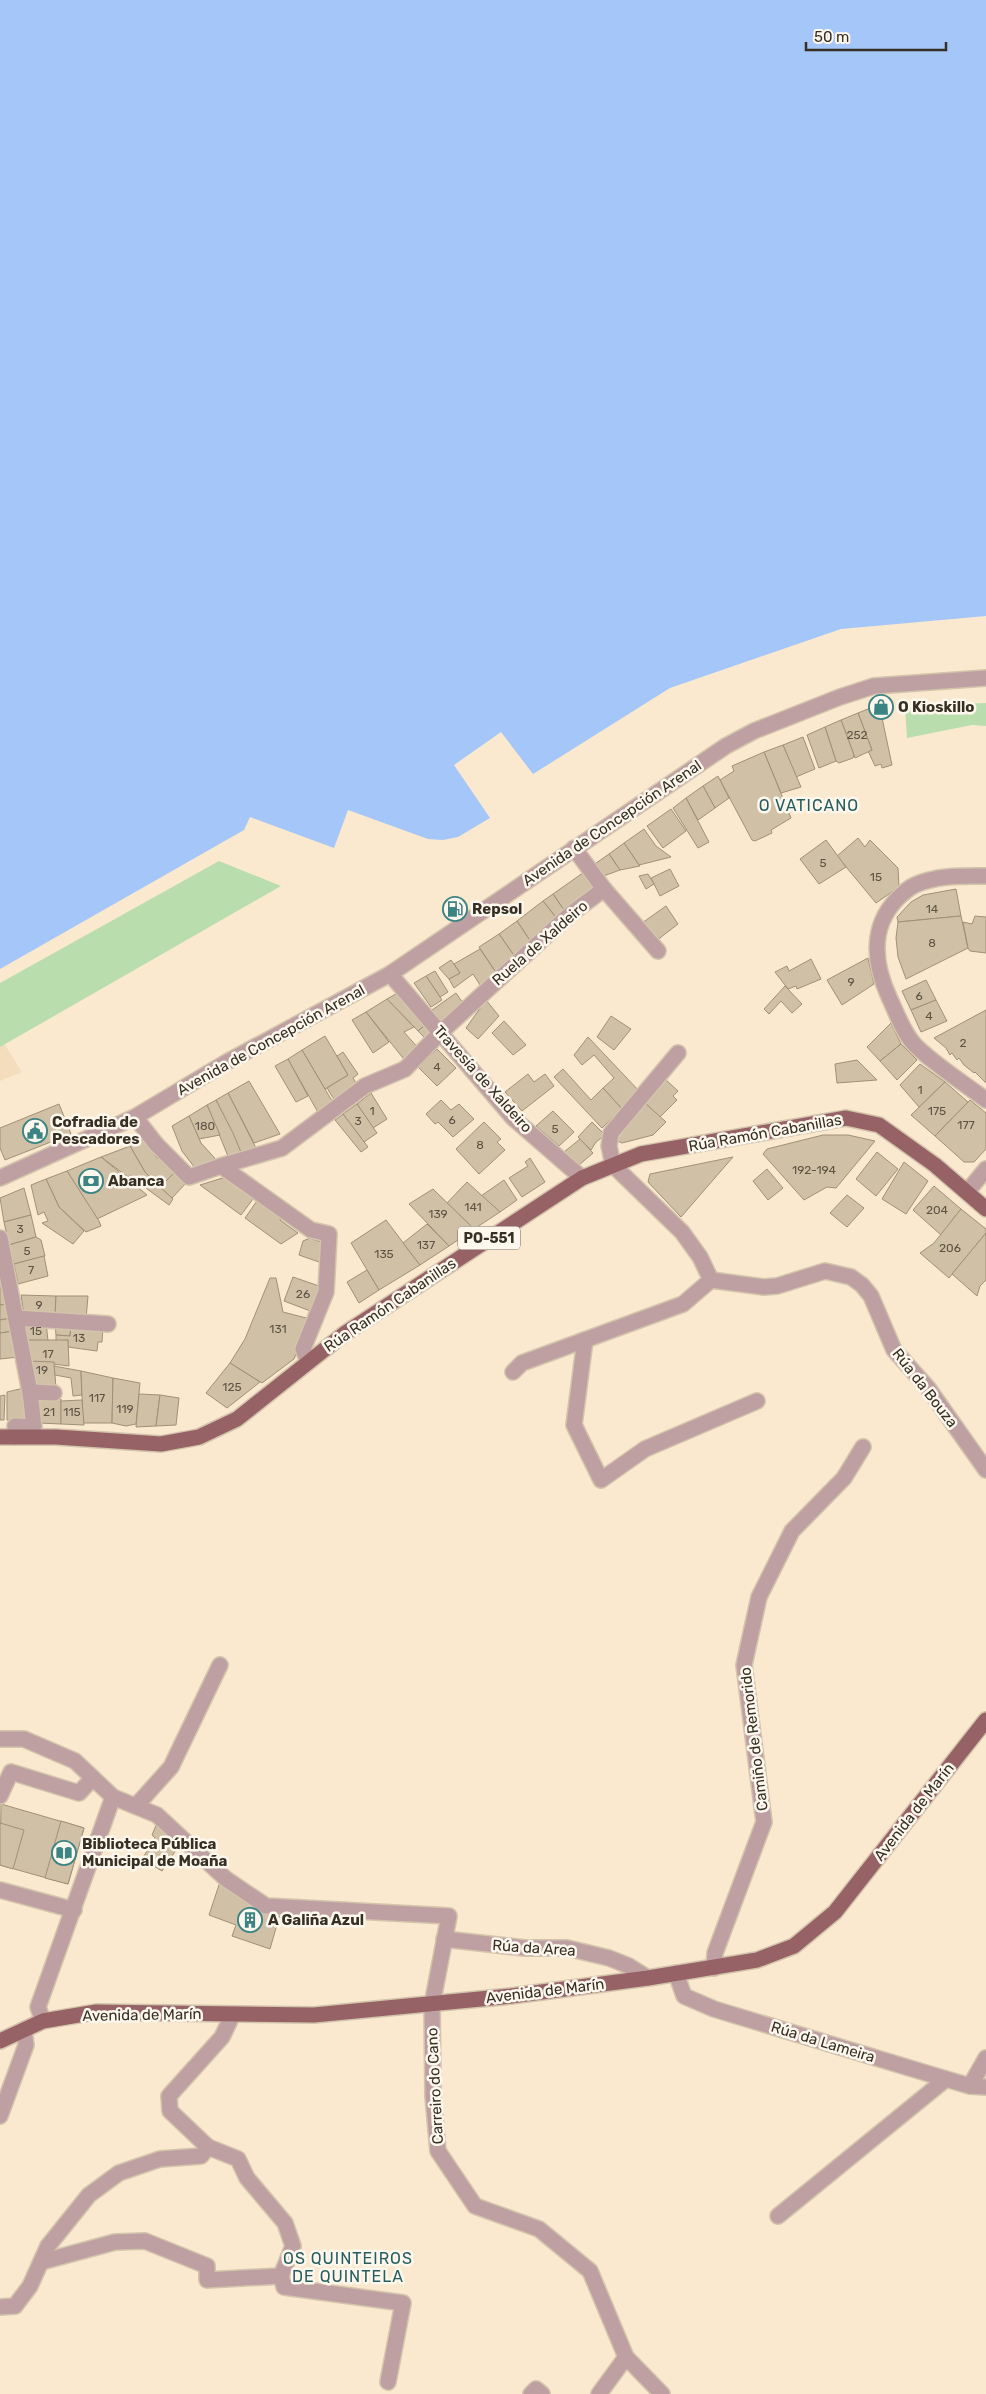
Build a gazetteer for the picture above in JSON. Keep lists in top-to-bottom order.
{
  "streets": {
    "main road": ["Rúa Ramón Cabanillas", "PO-551", "Avenida de Marín"],
    "street": [
      "Avenida de Concepción Arenal",
      "Ruela de Xaldeiro",
      "Travesía de Xaldeiro",
      "Rúa da Bouza",
      "Camiño de Remorido",
      "Rúa da Area",
      "Rúa da Lameira",
      "Carreiro do Cano"
    ]
  },
  "crossings": [
    ["Avenida de Concepción Arenal", "Ruela de Xaldeiro"],
    ["Avenida de Concepción Arenal", "Travesía de Xaldeiro"],
    ["Ruela de Xaldeiro", "Travesía de Xaldeiro"],
    ["Travesía de Xaldeiro", "Rúa Ramón Cabanillas"],
    ["Camiño de Remorido", "Avenida de Marín"],
    ["Avenida de Marín", "Rúa da Area"],
    ["Avenida de Marín", "Rúa da Lameira"],
    ["Avenida de Marín", "Carreiro do Cano"]
  ],
  "districts": ["O VATICANO", "OS QUINTEIROS DE QUINTELA"],
  "places": {
    "shop": ["O Kioskillo"],
    "fuel station": ["Repsol"],
    "public building": ["Cofradia de Pescadores"],
    "bank": ["Abanca"],
    "library": ["Biblioteca Pública Municipal de Moaña"],
    "building": ["A Galiña Azul"]
  },
  "house_numbers": [
    "252",
    "5",
    "15",
    "14",
    "8",
    "9",
    "6",
    "4",
    "2",
    "4",
    "1",
    "1",
    "175",
    "6",
    "3",
    "177",
    "180",
    "5",
    "8",
    "192-194",
    "141",
    "204",
    "139",
    "3",
    "137",
    "206",
    "5",
    "135",
    "7",
    "26",
    "9",
    "131",
    "15",
    "13",
    "17",
    "19",
    "125",
    "117",
    "119",
    "21",
    "115"
  ],
  "scale_bar": "50 m"
}
